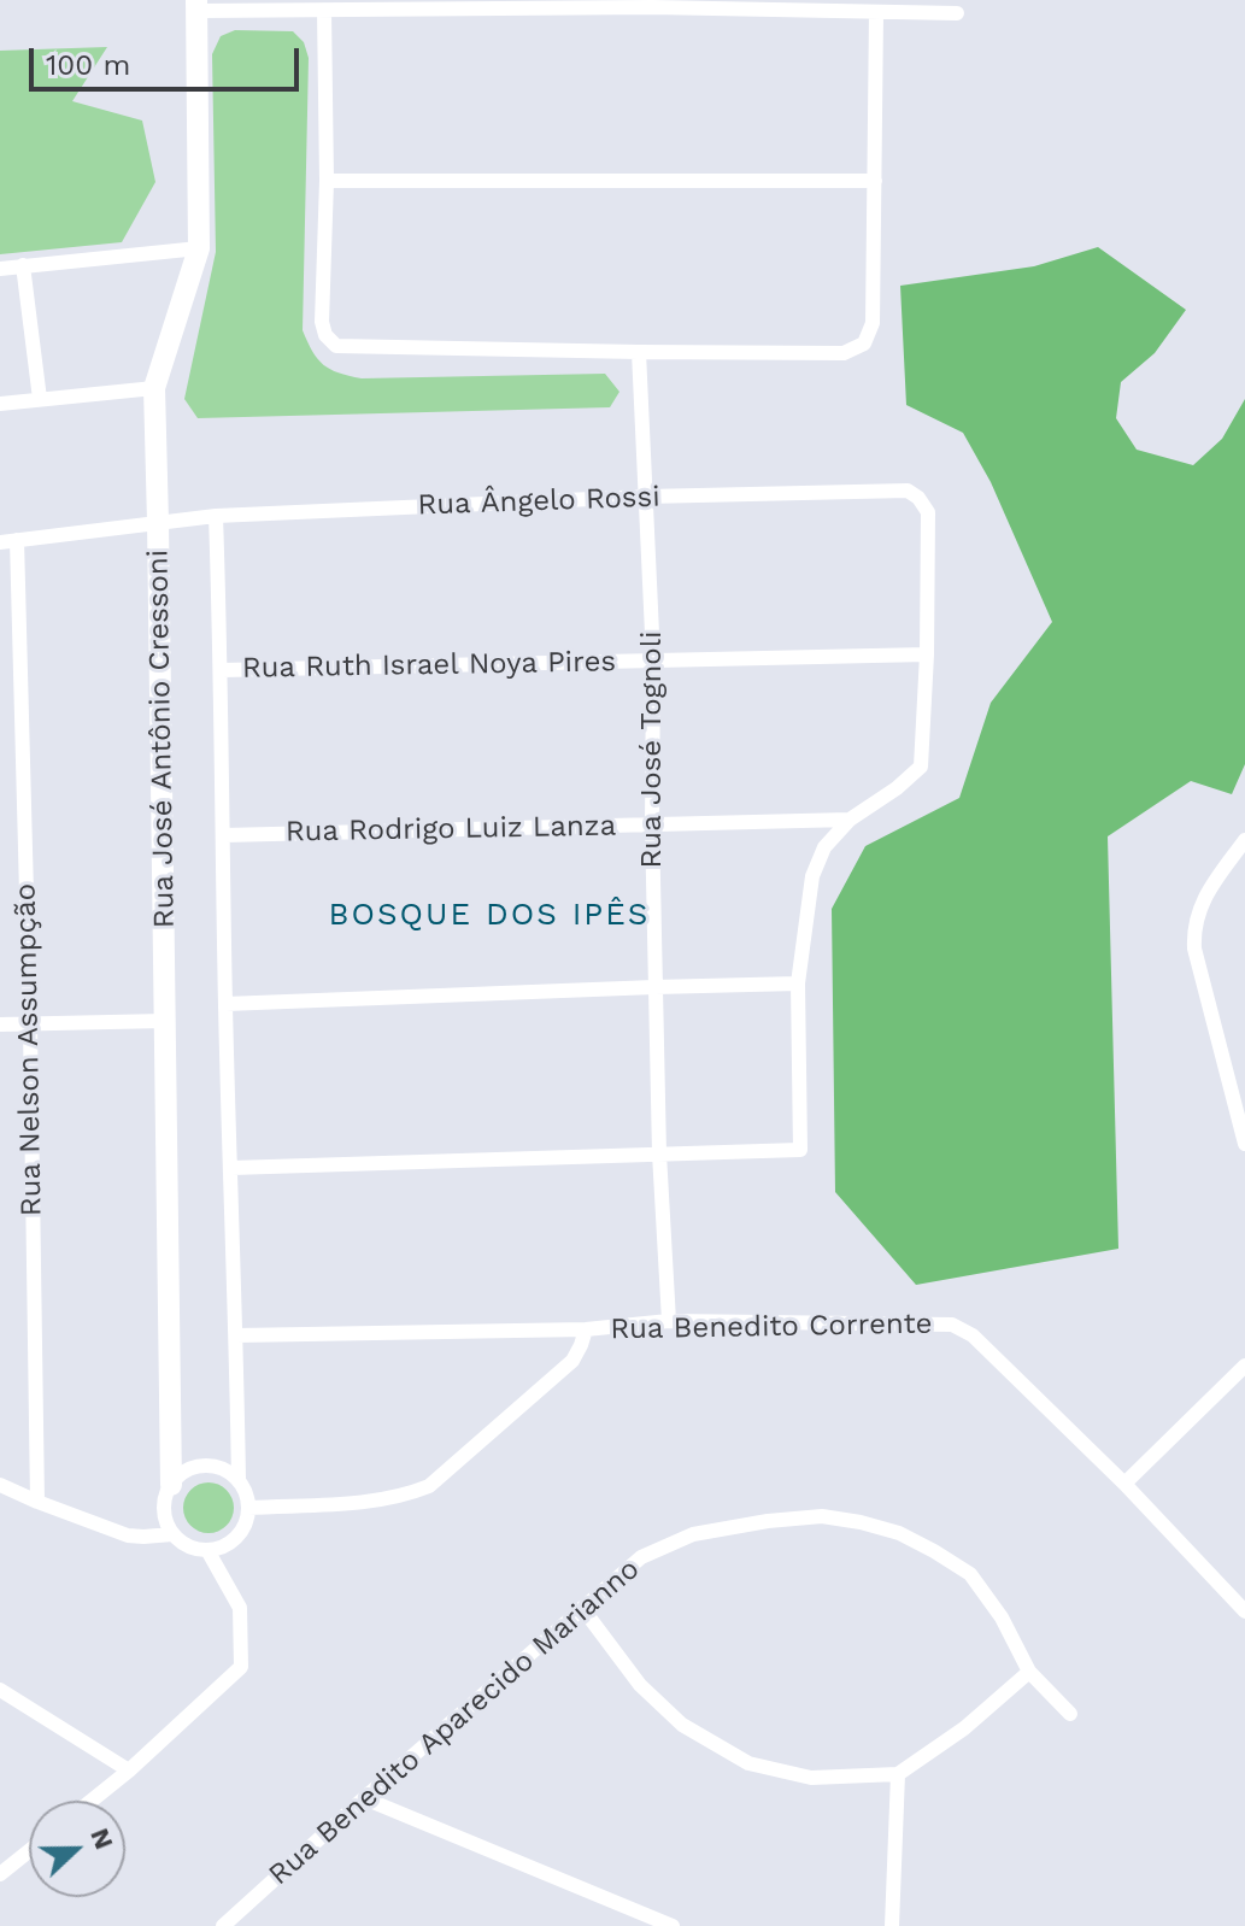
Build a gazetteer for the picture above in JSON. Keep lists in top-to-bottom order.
{
  "streets": {
    "street": [
      "Rua Ângelo Rossi",
      "Rua Ruth Israel Noya Pires",
      "Rua José Antônio Cressoni",
      "Rua José Tognoli",
      "Rua Rodrigo Luiz Lanza",
      "Rua Nelson Assumpção",
      "Rua Benedito Corrente",
      "Rua Benedito Aparecido Marianno"
    ]
  },
  "crossings": [
    ["Rua Ângelo Rossi", "Rua Ruth Israel Noya Pires"],
    ["Rua Ângelo Rossi", "Rua José Antônio Cressoni"],
    ["Rua Ângelo Rossi", "Rua José Tognoli"],
    ["Rua Ângelo Rossi", "Rua Nelson Assumpção"],
    ["Rua Ruth Israel Noya Pires", "Rua José Antônio Cressoni"],
    ["Rua Ruth Israel Noya Pires", "Rua José Tognoli"],
    ["Rua José Antônio Cressoni", "Rua Rodrigo Luiz Lanza"],
    ["Rua José Antônio Cressoni", "Rua Benedito Corrente"],
    ["Rua José Tognoli", "Rua Rodrigo Luiz Lanza"],
    ["Rua José Tognoli", "Rua Benedito Corrente"]
  ],
  "districts": ["BOSQUE DOS IPÊS"],
  "scale_bar": "100 m",
  "north": "right"
}
